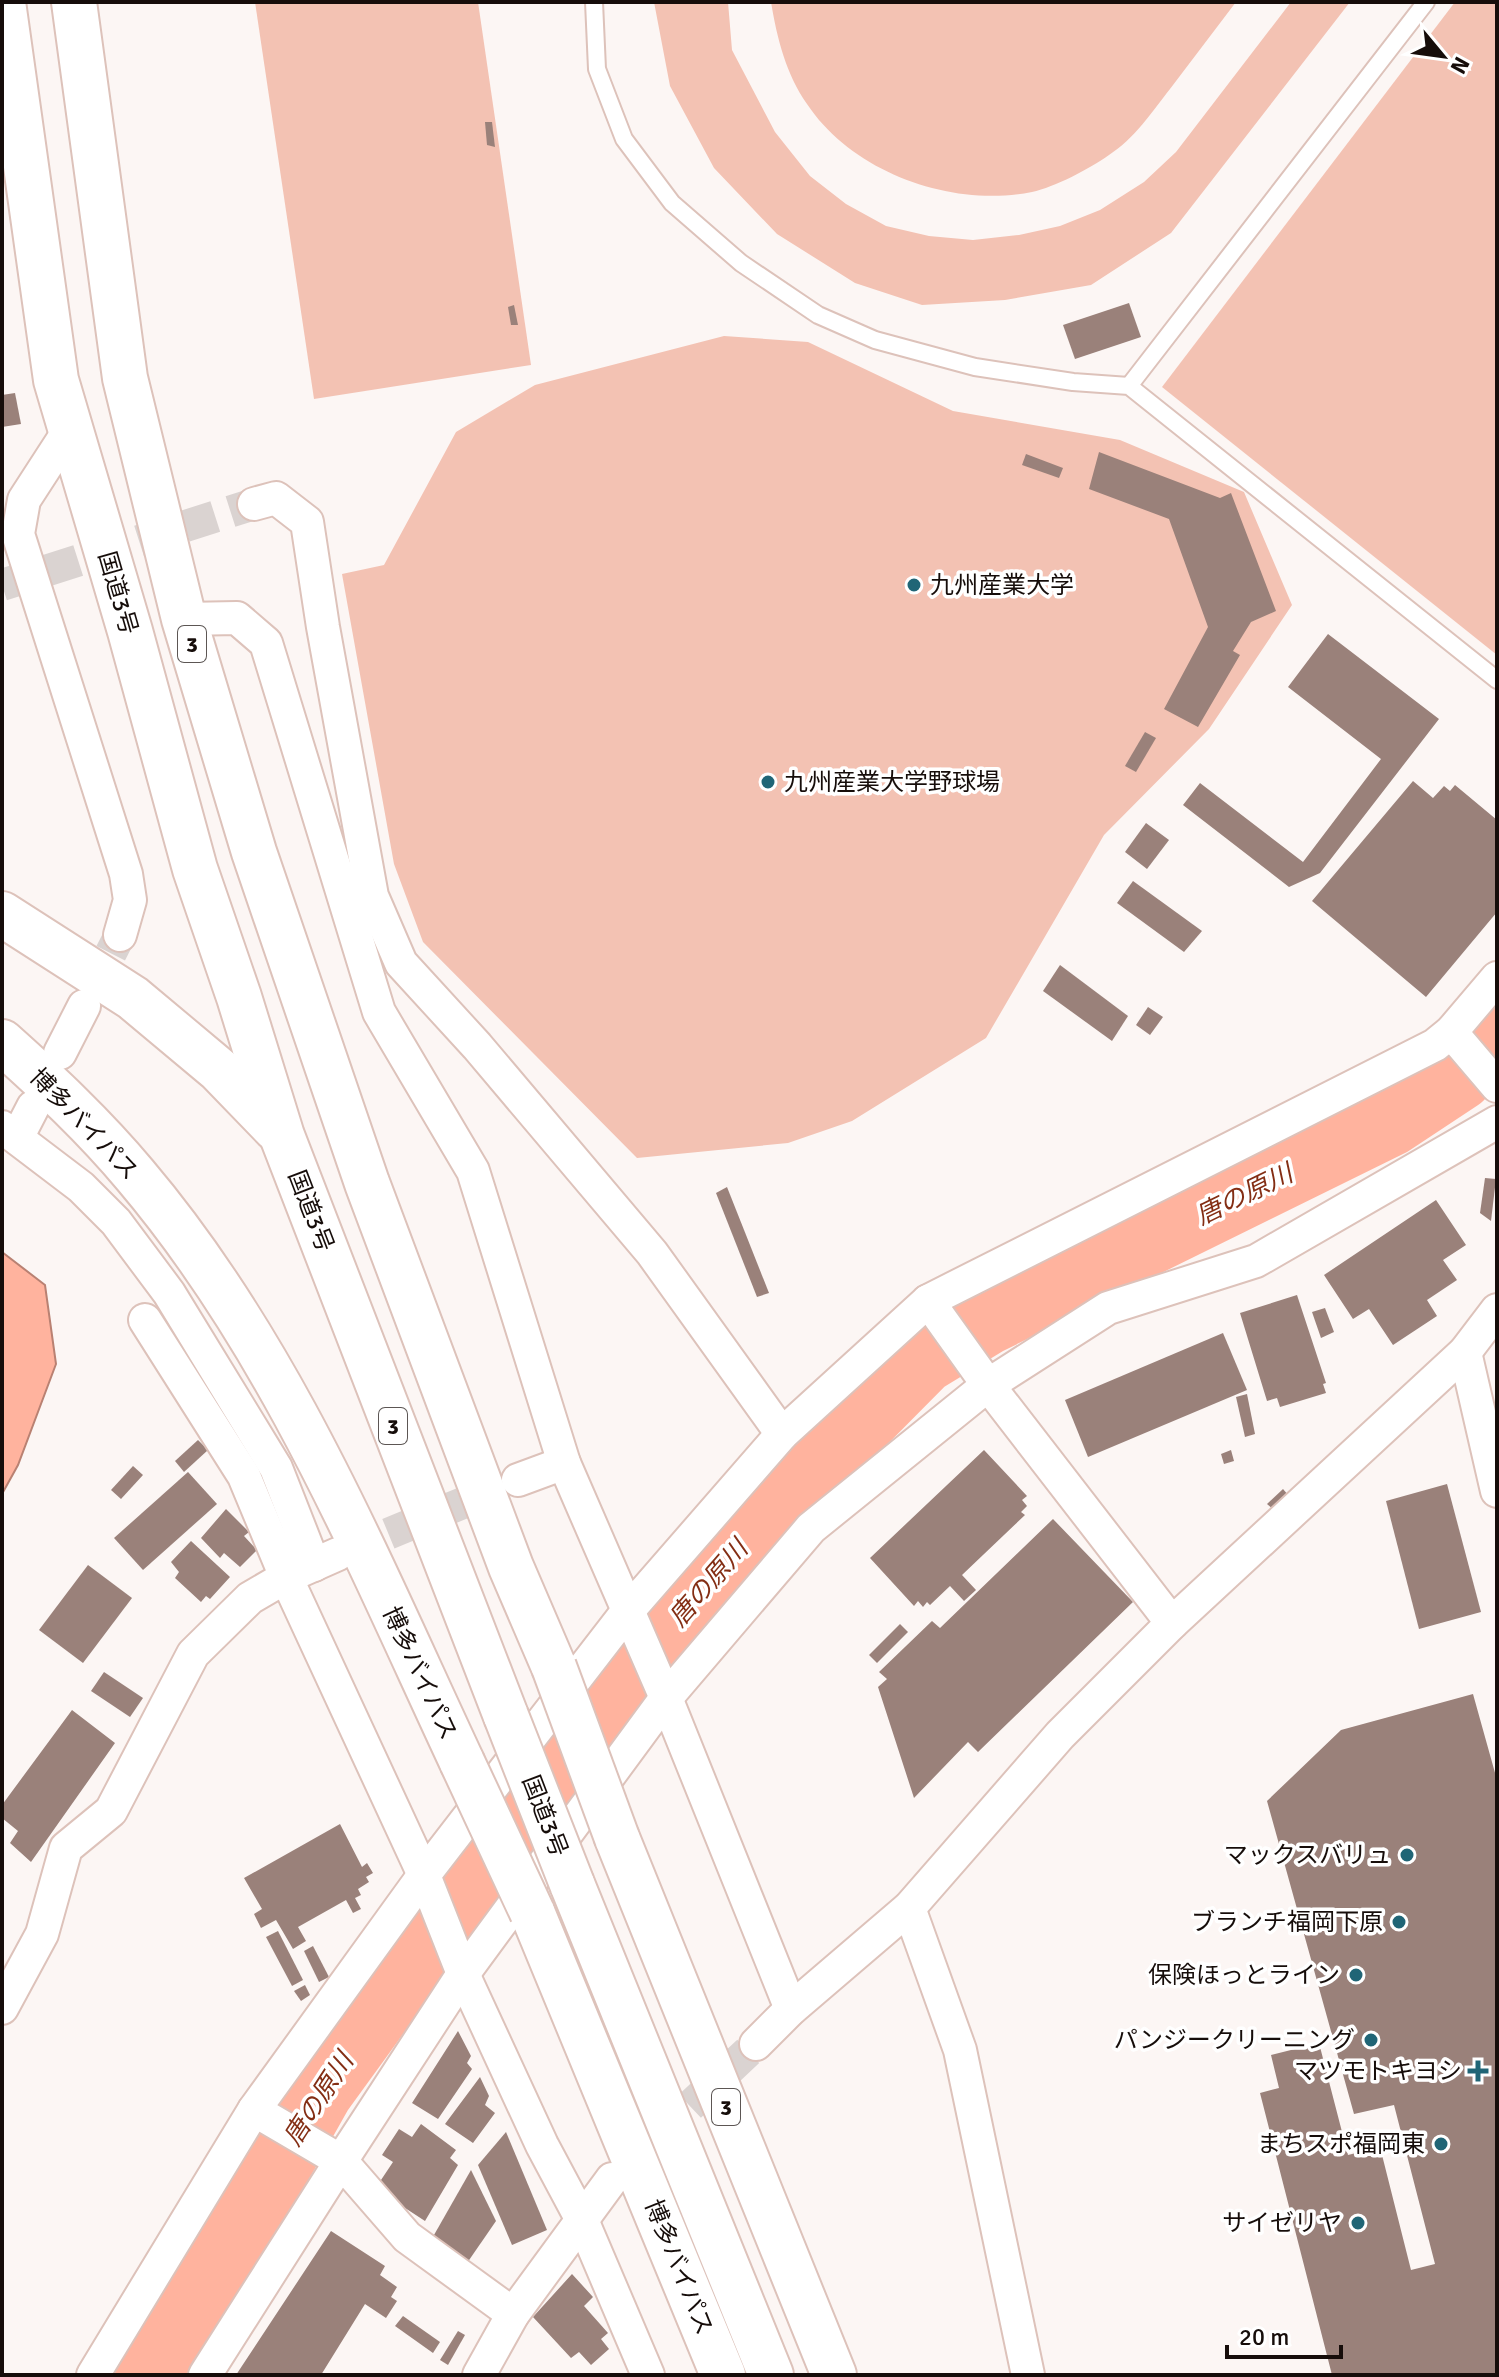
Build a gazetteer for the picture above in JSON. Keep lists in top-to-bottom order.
{
  "streets": {
    "highway": ["国道3号", "3", "博多バイパス"]
  },
  "crossings": [
    ["国道3号", "3"]
  ],
  "water": ["唐の原川"],
  "places": {
    "other": [
      "九州産業大学",
      "九州産業大学野球場",
      "マックスバリュ",
      "ブランチ福岡下原",
      "保険ほっとライン",
      "パンジークリーニング",
      "まちスポ福岡東",
      "サイゼリヤ"
    ],
    "health": ["マツモトキヨシ"]
  },
  "scale_bar": "20 m",
  "north": "bottom right"
}
